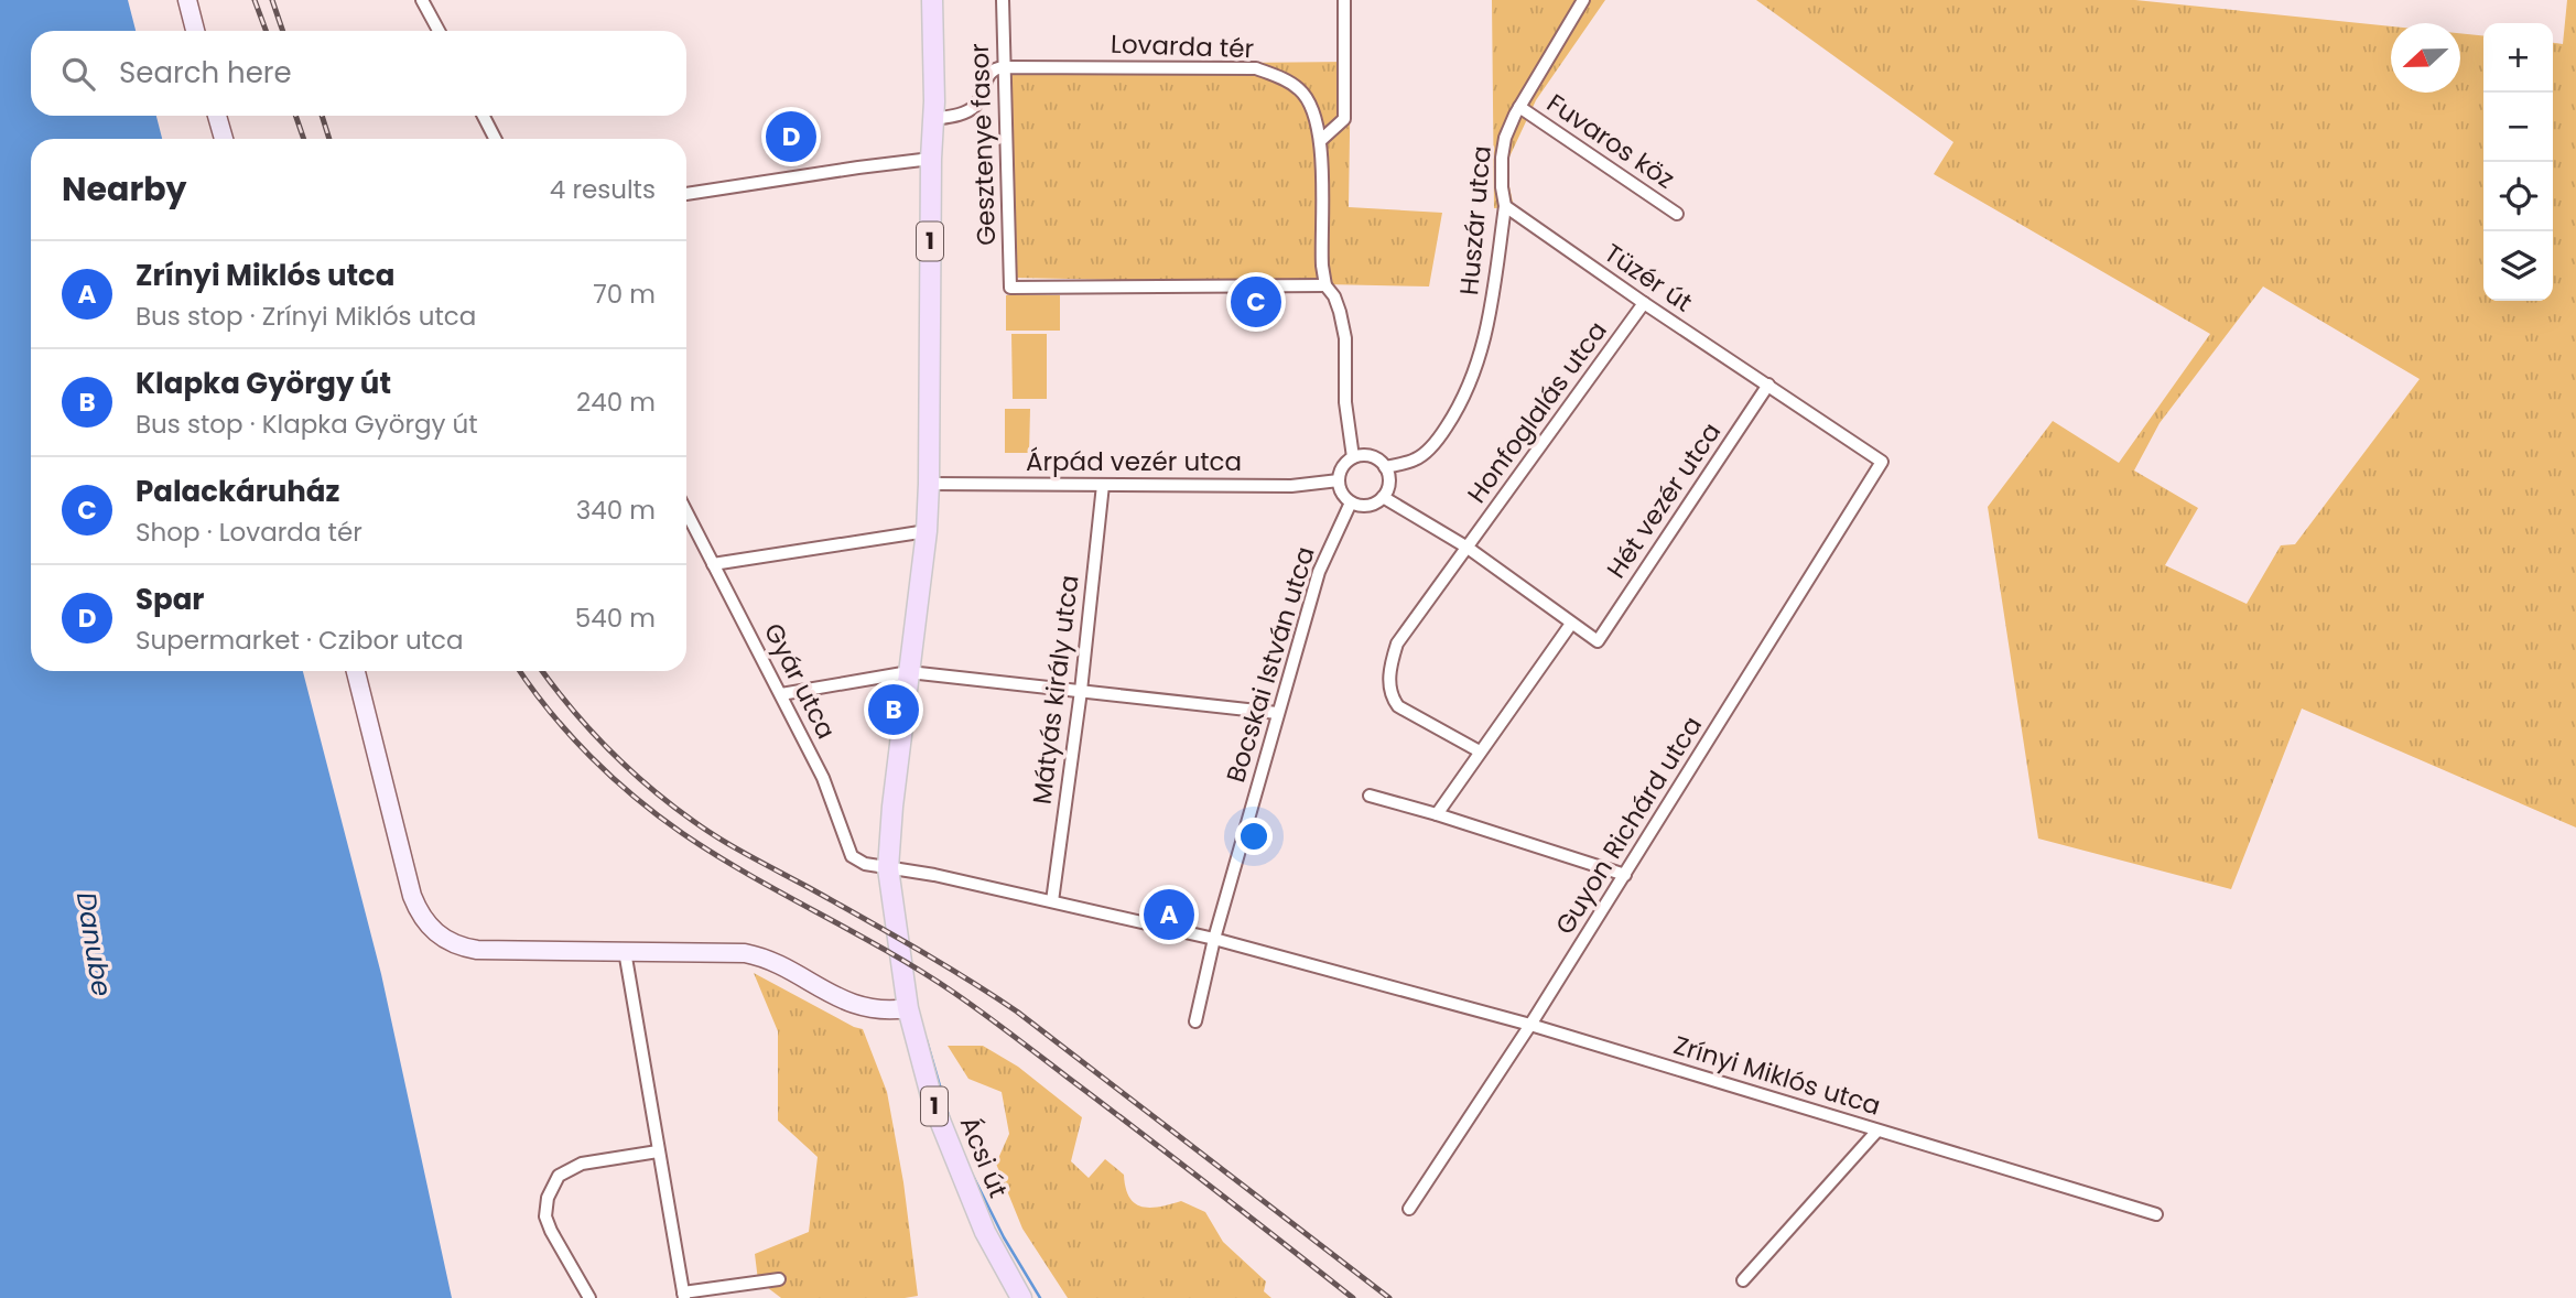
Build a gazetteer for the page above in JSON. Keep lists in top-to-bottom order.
{
  "streets": {
    "main road": ["1", "Ácsi út"],
    "street": [
      "Lovarda tér",
      "Fuvaros köz",
      "Gesztenye fasor",
      "Huszár utca",
      "Tüzér út",
      "Honfoglalás utca",
      "Árpád vezér utca",
      "Hét vezér utca",
      "Bocskai István utca",
      "Gyár utca",
      "Mátyás király utca",
      "Guyon Richárd utca",
      "Zrínyi Miklós utca"
    ]
  },
  "crossings": [
    ["Lovarda tér", "Gesztenye fasor"],
    ["Lovarda tér", "Huszár utca"],
    ["Lovarda tér", "Árpád vezér utca"],
    ["Lovarda tér", "Bocskai István utca"],
    ["Fuvaros köz", "Huszár utca"],
    ["Huszár utca", "Tüzér út"],
    ["Huszár utca", "Árpád vezér utca"],
    ["Huszár utca", "Bocskai István utca"],
    ["1", "Árpád vezér utca"],
    ["1", "Gyár utca"],
    ["1", "Zrínyi Miklós utca"],
    ["1", "Ácsi út"],
    ["Tüzér út", "Honfoglalás utca"],
    ["Tüzér út", "Hét vezér utca"],
    ["Tüzér út", "Guyon Richárd utca"],
    ["Árpád vezér utca", "Bocskai István utca"],
    ["Árpád vezér utca", "Mátyás király utca"],
    ["Bocskai István utca", "Zrínyi Miklós utca"],
    ["Gyár utca", "Zrínyi Miklós utca"],
    ["Gyár utca", "Ácsi út"],
    ["Mátyás király utca", "Zrínyi Miklós utca"],
    ["Guyon Richárd utca", "Zrínyi Miklós utca"],
    ["Zrínyi Miklós utca", "Ácsi út"]
  ],
  "water": ["Danube"],
  "north": "left",
  "page": {
    "map_buttons": ["+", "−"],
    "search": "Search here",
    "pins": [
      "D",
      "C",
      "B",
      "A"
    ],
    "heading": ["Nearby", "4 results"],
    "list": [
      {
        "mark": "A",
        "name": "Zrínyi Miklós utca",
        "note": "Bus stop · Zrínyi Miklós utca",
        "value": "70 m"
      },
      {
        "mark": "B",
        "name": "Klapka György út",
        "note": "Bus stop · Klapka György út",
        "value": "240 m"
      },
      {
        "mark": "C",
        "name": "Palackáruház",
        "note": "Shop · Lovarda tér",
        "value": "340 m"
      },
      {
        "mark": "D",
        "name": "Spar",
        "note": "Supermarket · Czibor utca",
        "value": "540 m"
      }
    ]
  }
}
